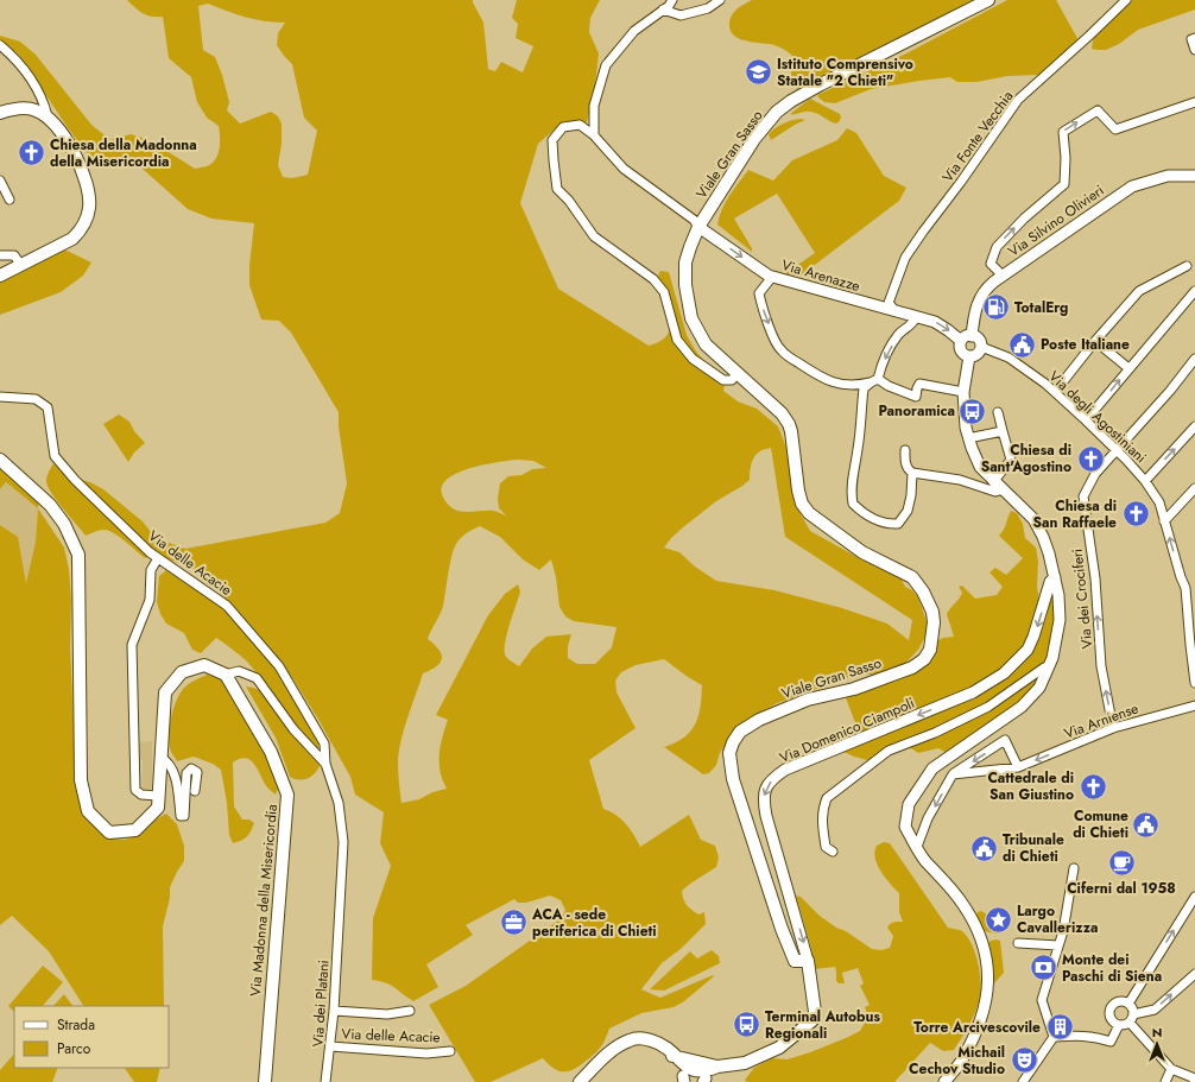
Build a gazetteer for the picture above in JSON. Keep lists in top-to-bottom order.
{
  "streets": {
    "main road": ["Viale Gran Sasso", "Via Madonna della Misericordia"],
    "street": [
      "Via Fonte Vecchia",
      "Via Silvino Olivieri",
      "Via Arenazze",
      "Via degli Agostiniani",
      "Via delle Acacie",
      "Via dei Crociferi",
      "Via Arniense",
      "Via Domenico Ciampoli",
      "Via dei Platani"
    ]
  },
  "crossings": [
    ["Via Fonte Vecchia", "Via Arenazze"],
    ["Viale Gran Sasso", "Via Arenazze"],
    ["Viale Gran Sasso", "Via Domenico Ciampoli"],
    ["Via Silvino Olivieri", "Via Arenazze"],
    ["Via Silvino Olivieri", "Via degli Agostiniani"],
    ["Via Arenazze", "Via degli Agostiniani"],
    ["Via degli Agostiniani", "Via dei Crociferi"],
    ["Via delle Acacie", "Via Madonna della Misericordia"],
    ["Via delle Acacie", "Via dei Platani"],
    ["Via dei Crociferi", "Via Arniense"]
  ],
  "one_way": ["Via degli Agostiniani", "Via Arniense"],
  "places": {
    "school or university": ["Istituto Comprensivo Statale \"2 Chieti\""],
    "church": [
      "Chiesa della Madonna della Misericordia",
      "Chiesa di Sant'Agostino",
      "Chiesa di San Raffaele",
      "Cattedrale di San Giustino"
    ],
    "fuel station": ["TotalErg"],
    "public building": ["Poste Italiane", "Comune di Chieti", "Tribunale di Chieti"],
    "bus stop": ["Panoramica", "Terminal Autobus Regionali"],
    "cafe": ["Ciferni dal 1958"],
    "place": ["Largo Cavallerizza"],
    "office": ["ACA - sede periferica di Chieti"],
    "bank": ["Monte dei Paschi di Siena"],
    "building": ["Torre Arcivescovile"],
    "theatre": ["Michail Cechov Studio"]
  },
  "legend": ["Strada", "Parco"],
  "north": "top"
}
